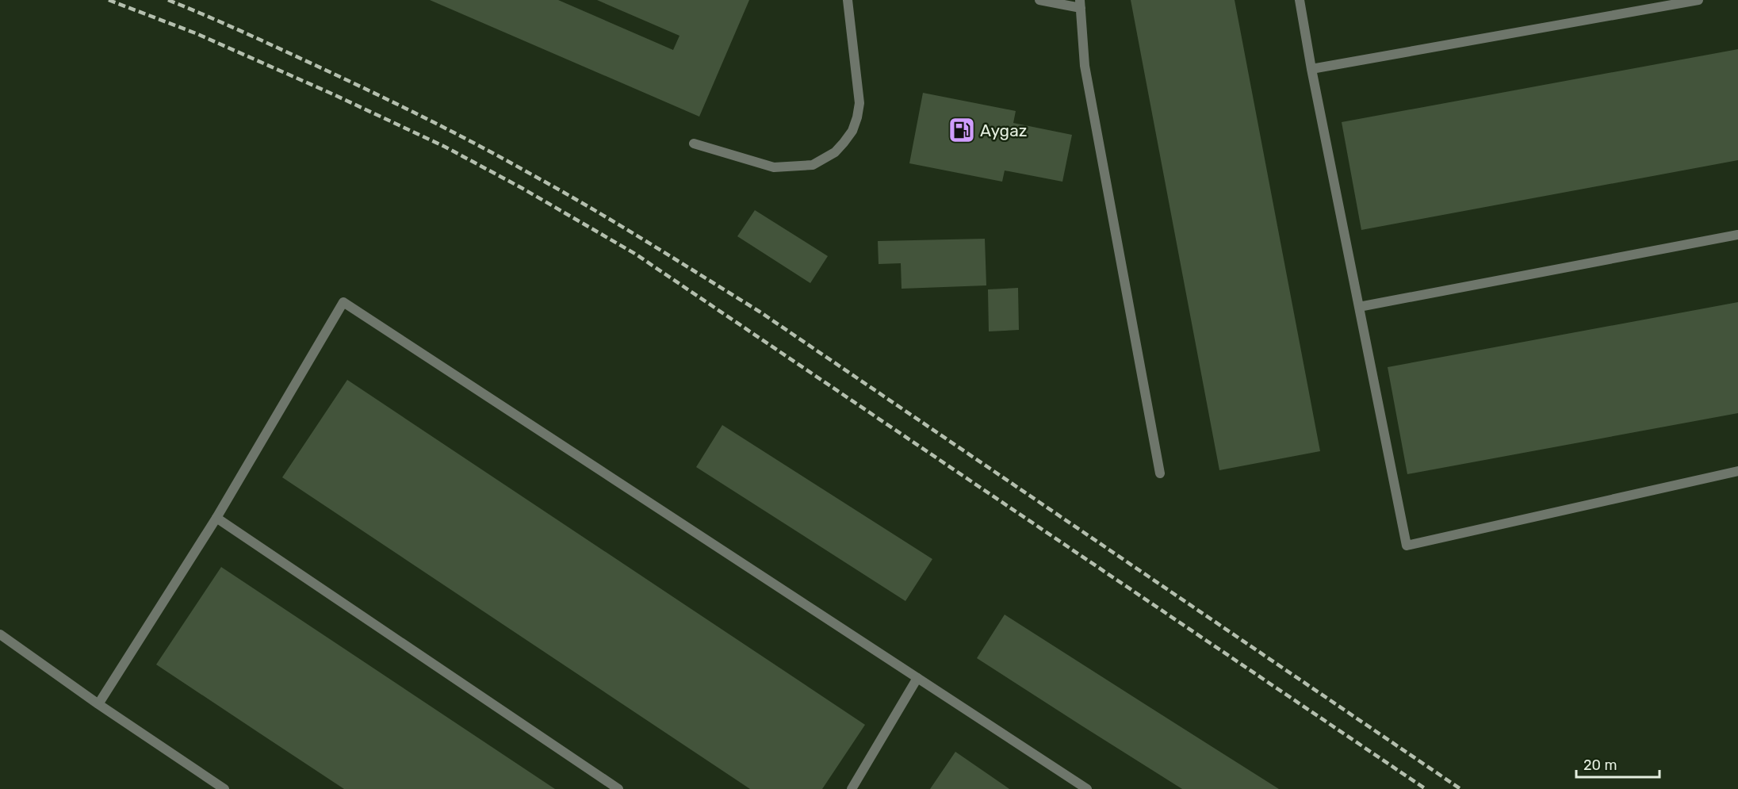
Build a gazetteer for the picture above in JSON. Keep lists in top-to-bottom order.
{
  "places": {
    "fuel station": ["Aygaz"]
  },
  "scale_bar": "20 m"
}
